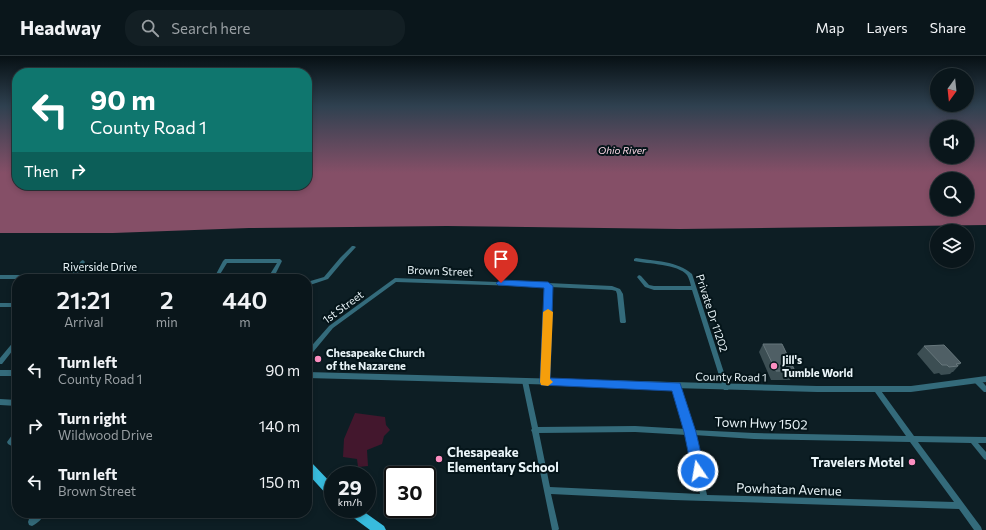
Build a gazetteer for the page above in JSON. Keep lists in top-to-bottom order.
{
  "streets": {
    "street": [
      "Riverside Drive",
      "Brown Street",
      "1st Street",
      "Private Dr 11202",
      "County Road 1",
      "Town Hwy 1502",
      "Powhatan Avenue"
    ]
  },
  "crossings": [
    ["Brown Street", "1st Street"],
    ["Private Dr 11202", "County Road 1"]
  ],
  "water": ["Ohio River"],
  "places": [
    "Chesapeake Church of the Nazarene",
    "Jill's Tumble World",
    "Chesapeake Elementary School",
    "Travelers Motel"
  ],
  "north": "bottom",
  "page": {
    "header": "Headway",
    "search": "Search here",
    "nav": ["Map", "Layers", "Share"],
    "turn": ["90 m", "County Road 1"],
    "then": "Then",
    "eta": [
      "21:21",
      "Arrival",
      "2",
      "min",
      "440",
      "m"
    ],
    "list": [
      {
        "name": "Turn left",
        "note": "County Road 1",
        "value": "90 m"
      },
      {
        "name": "Turn right",
        "note": "Wildwood Drive",
        "value": "140 m"
      },
      {
        "name": "Turn left",
        "note": "Brown Street",
        "value": "150 m"
      }
    ],
    "speed": "29 km/h",
    "limit": "30"
  }
}
